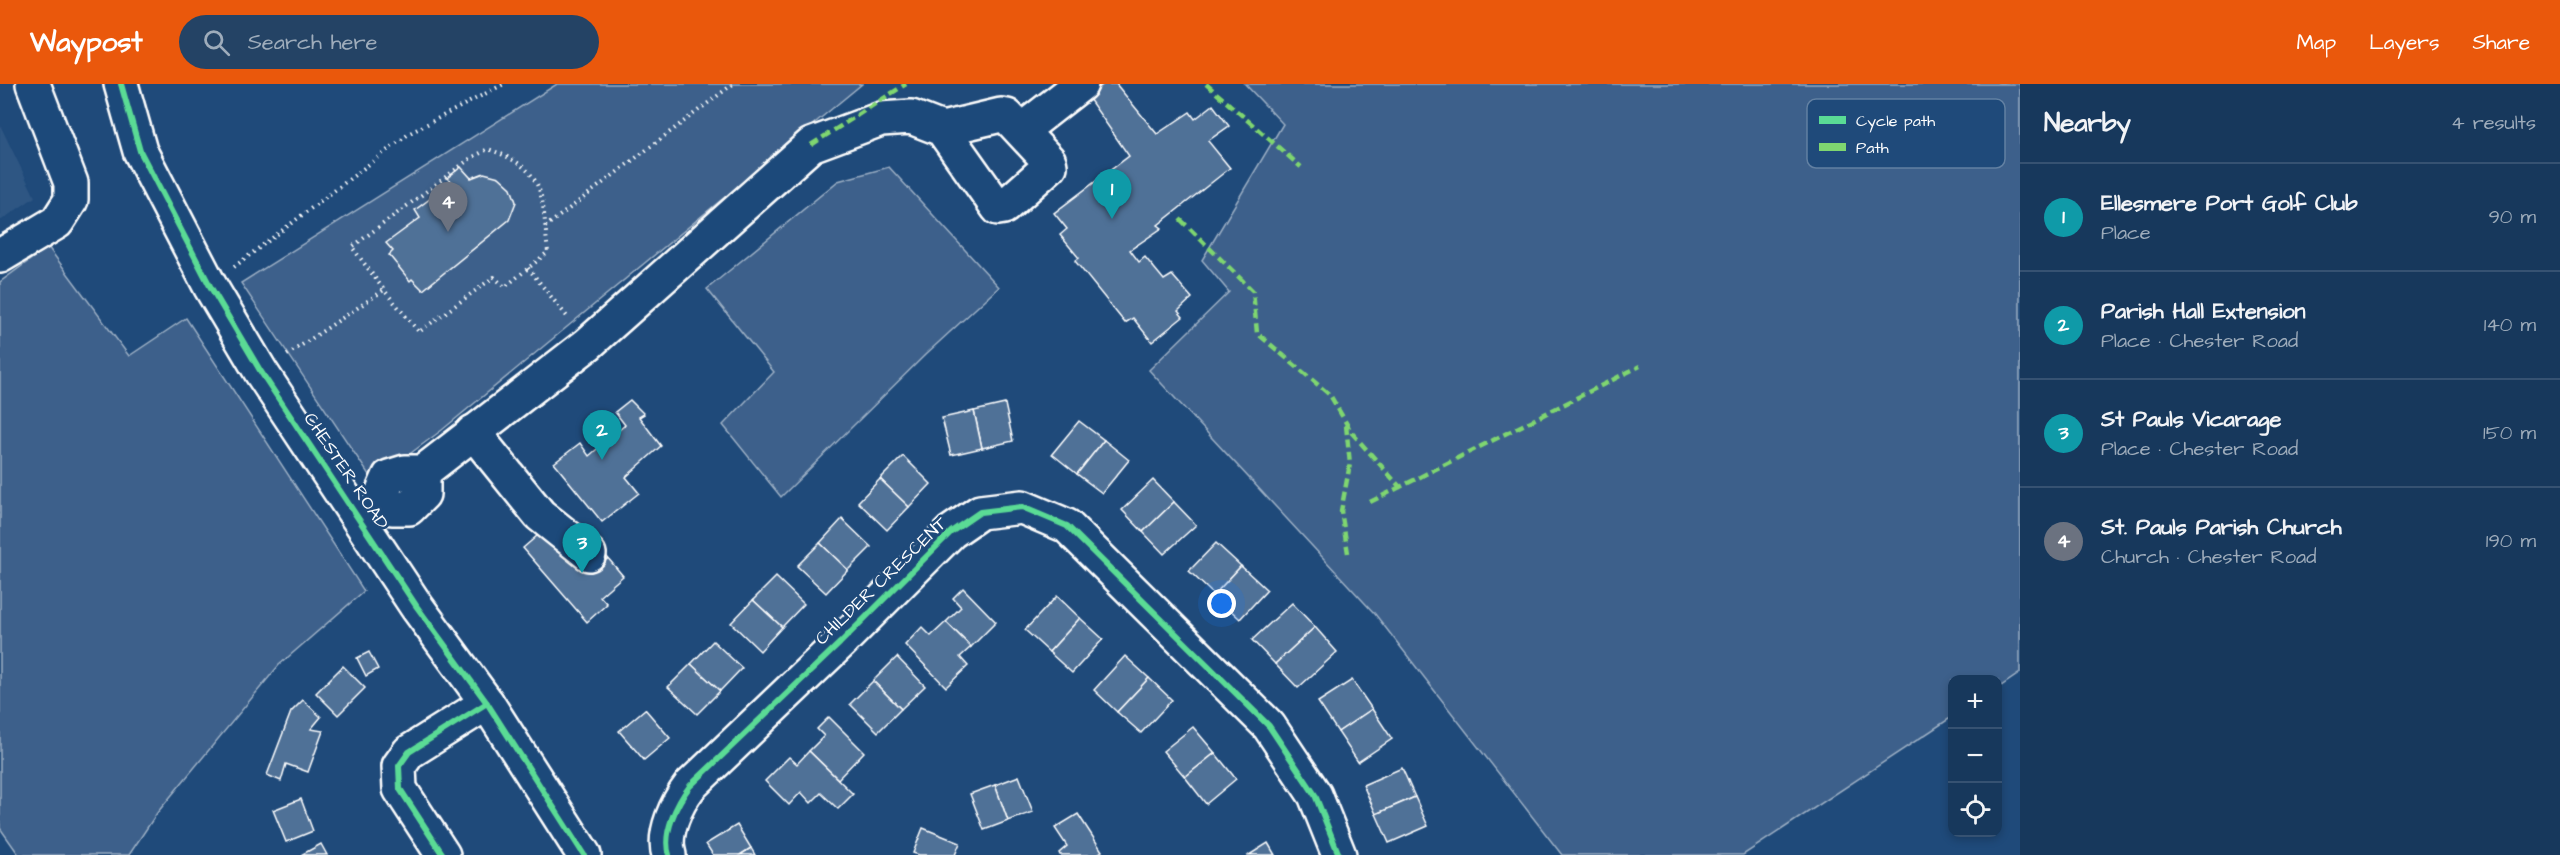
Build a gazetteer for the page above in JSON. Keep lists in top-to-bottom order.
{
  "streets": {
    "street": ["CHESTER ROAD", "CHILDER CRESCENT"]
  },
  "legend": ["Cycle path", "Path"],
  "page": {
    "header": "Waypost",
    "search": "Search here",
    "nav": ["Map", "Layers", "Share"],
    "heading": ["Nearby", "4 results"],
    "list": [
      {
        "mark": "1",
        "name": "Ellesmere Port Golf Club",
        "note": "Place",
        "value": "90 m"
      },
      {
        "mark": "2",
        "name": "Parish Hall Extension",
        "note": "Place · Chester Road",
        "value": "140 m"
      },
      {
        "mark": "3",
        "name": "St Pauls Vicarage",
        "note": "Place · Chester Road",
        "value": "150 m"
      },
      {
        "mark": "4",
        "name": "St. Pauls Parish Church",
        "note": "Church · Chester Road",
        "value": "190 m"
      }
    ],
    "pins": [
      "1",
      "4",
      "2",
      "3"
    ],
    "map_buttons": ["+", "−"]
  }
}
